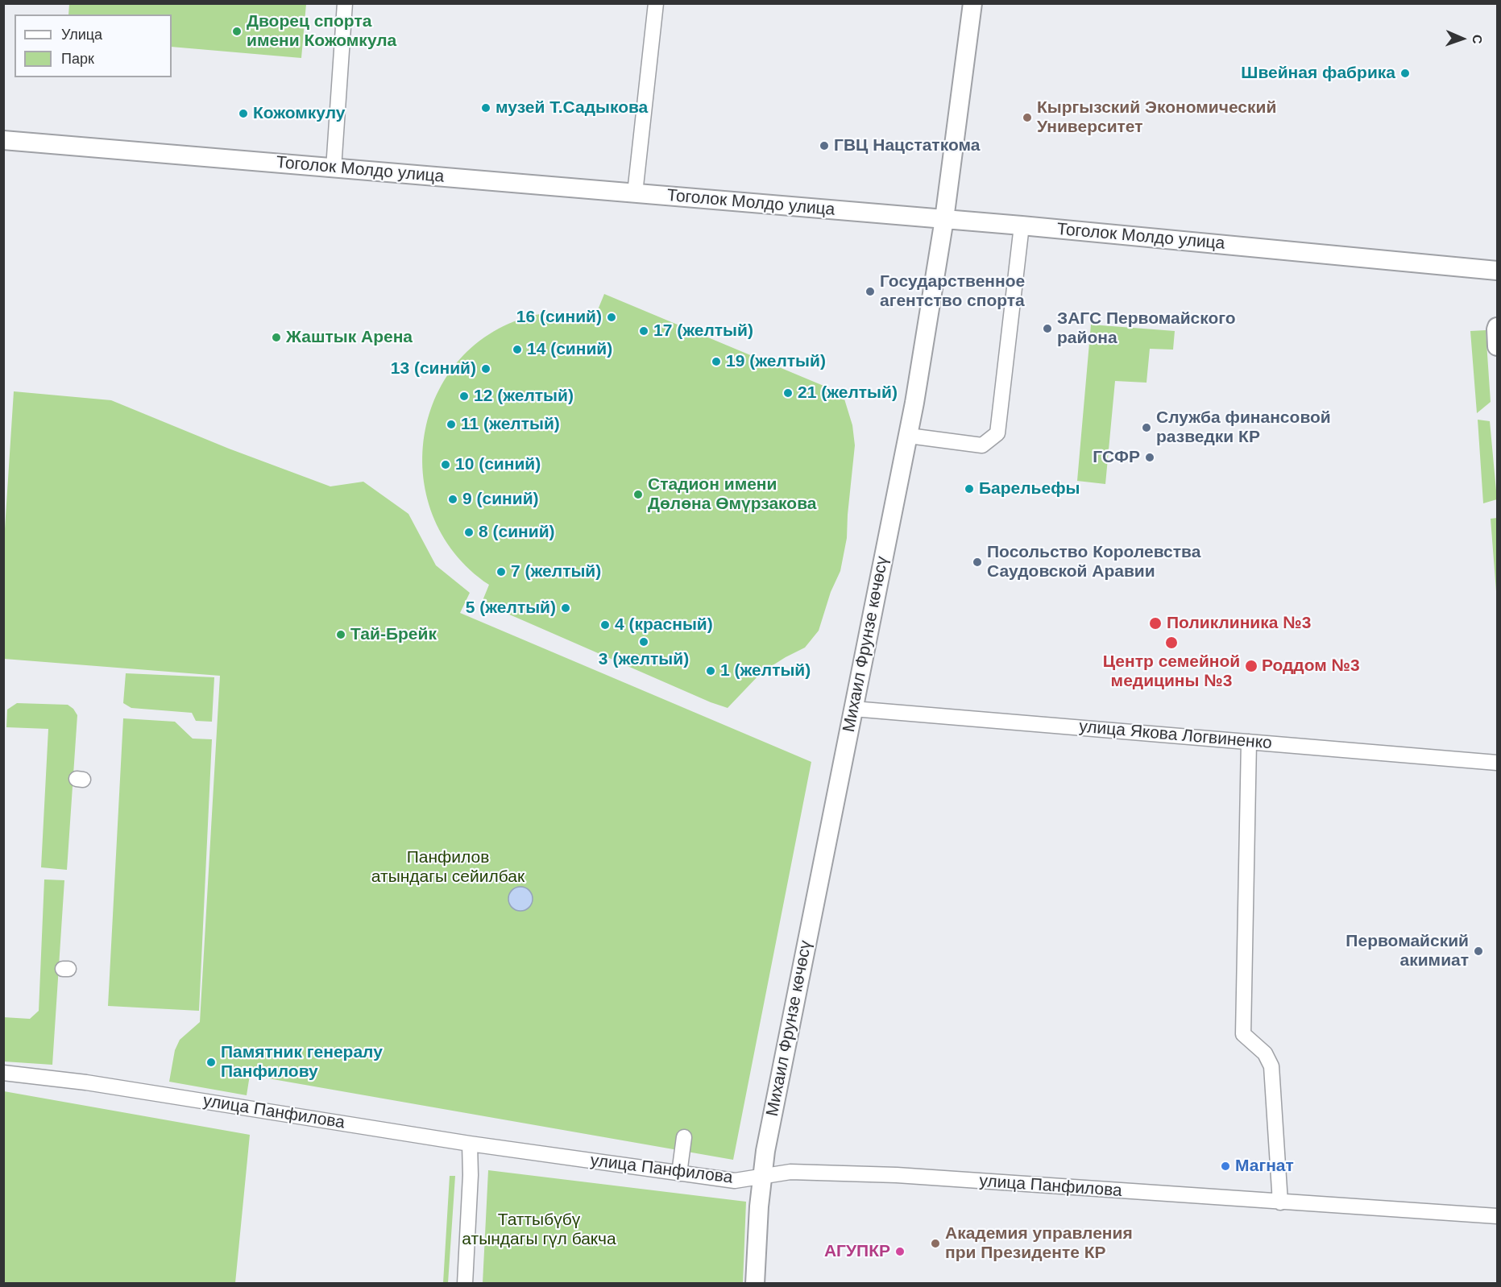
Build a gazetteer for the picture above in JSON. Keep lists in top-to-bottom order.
{
  "streets": {
    "main road": ["Тоголок Молдо улица", "Михаил Фрунзе көчөсү"],
    "street": ["улица Якова Логвиненко", "улица Панфилова"]
  },
  "crossings": [
    ["Тоголок Молдо улица", "Михаил Фрунзе көчөсү"],
    ["Михаил Фрунзе көчөсү", "улица Якова Логвиненко"],
    ["Михаил Фрунзе көчөсү", "улица Панфилова"]
  ],
  "parks": ["Панфилов атындагы сейилбак", "Таттыбүбү атындагы гүл бакча"],
  "places": [
    "Дворец спорта имени Кожомкула",
    "Швейная фабрика",
    "музей Т.Садыкова",
    "Кожомкулу",
    "Кыргызский Экономический Университет",
    "ГВЦ Нацстаткома",
    "Государственное агентство спорта",
    "16 (синий)",
    "ЗАГС Первомайского района",
    "17 (желтый)",
    "Жаштык Арена",
    "14 (синий)",
    "19 (желтый)",
    "13 (синий)",
    "21 (желтый)",
    "12 (желтый)",
    "11 (желтый)",
    "Служба финансовой разведки КР",
    "ГСФР",
    "10 (синий)",
    "Барельефы",
    "Стадион имени Дөлөна Өмүрзакова",
    "9 (синий)",
    "8 (синий)",
    "Посольство Королевства Саудовской Аравии",
    "7 (желтый)",
    "5 (желтый)",
    "Поликлиника №3",
    "4 (красный)",
    "Тай-Брейк",
    "3 (желтый)",
    "Центр семейной медицины №3",
    "Роддом №3",
    "1 (желтый)",
    "Первомайский акимиат",
    "Памятник генералу Панфилову",
    "Магнат",
    "Академия управления при Президенте КР",
    "АГУПКР"
  ],
  "legend": ["Улица", "Парк"],
  "north": "right"
}
